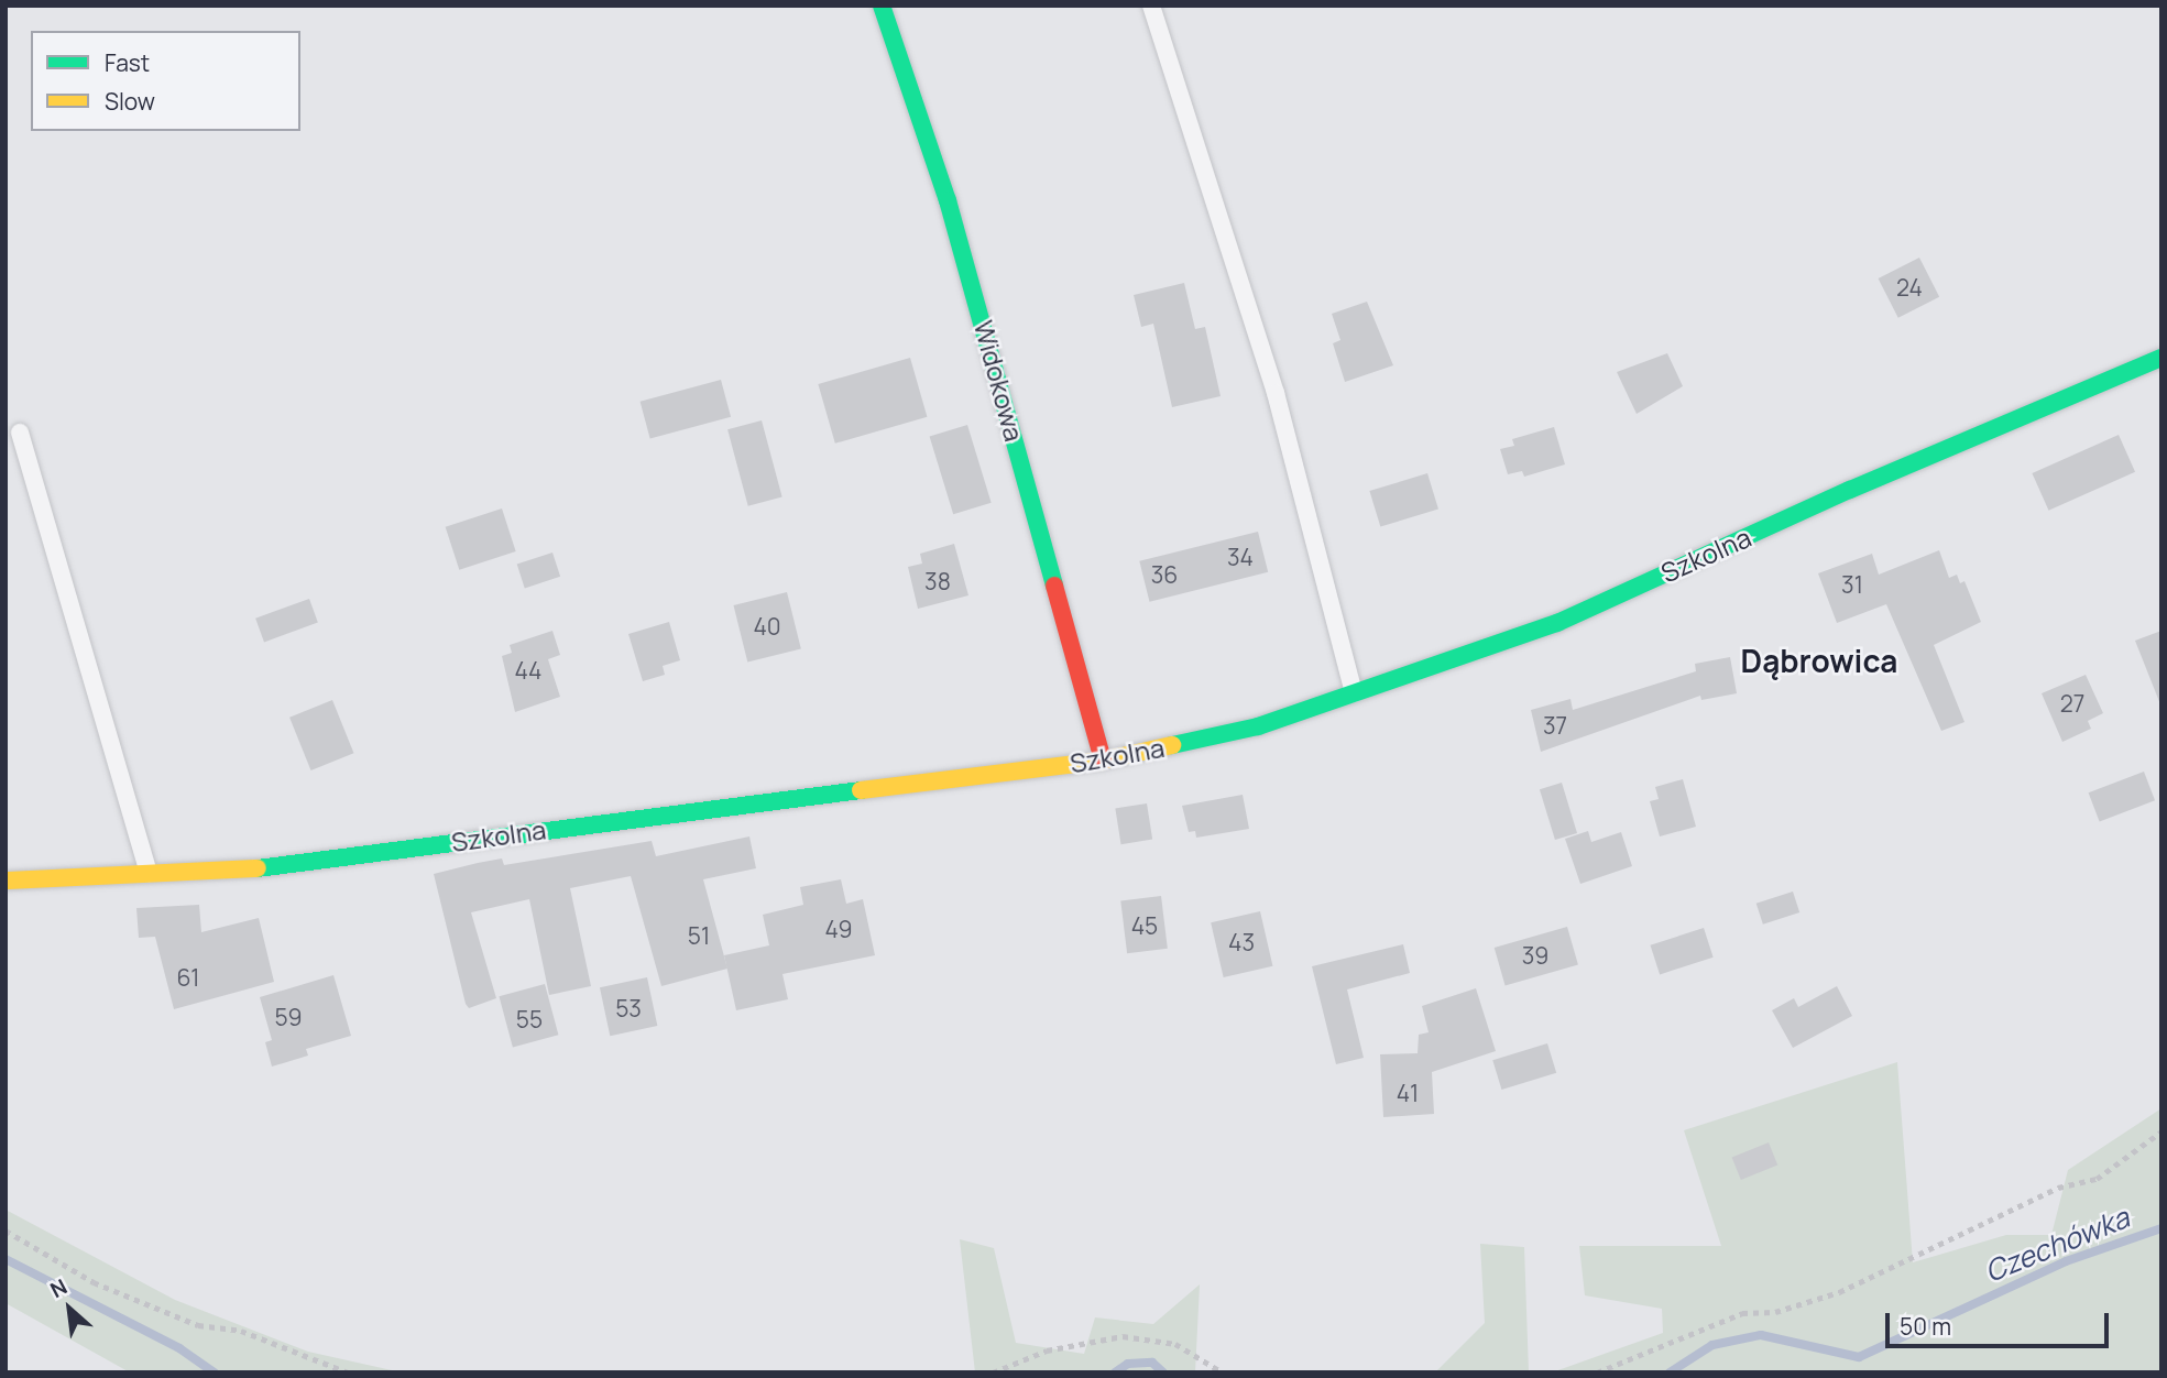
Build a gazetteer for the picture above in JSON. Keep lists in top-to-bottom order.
{
  "streets": {
    "street": ["Widokowa", "Szkolna"]
  },
  "crossings": [
    ["Widokowa", "Szkolna"]
  ],
  "districts": ["Dąbrowica"],
  "water": ["Czechówka"],
  "house_numbers": [
    "24",
    "34",
    "36",
    "38",
    "31",
    "40",
    "44",
    "27",
    "37",
    "45",
    "49",
    "51",
    "43",
    "39",
    "61",
    "53",
    "59",
    "55",
    "41"
  ],
  "legend": ["Fast", "Slow"],
  "scale_bar": "50 m",
  "north": "top left"
}
